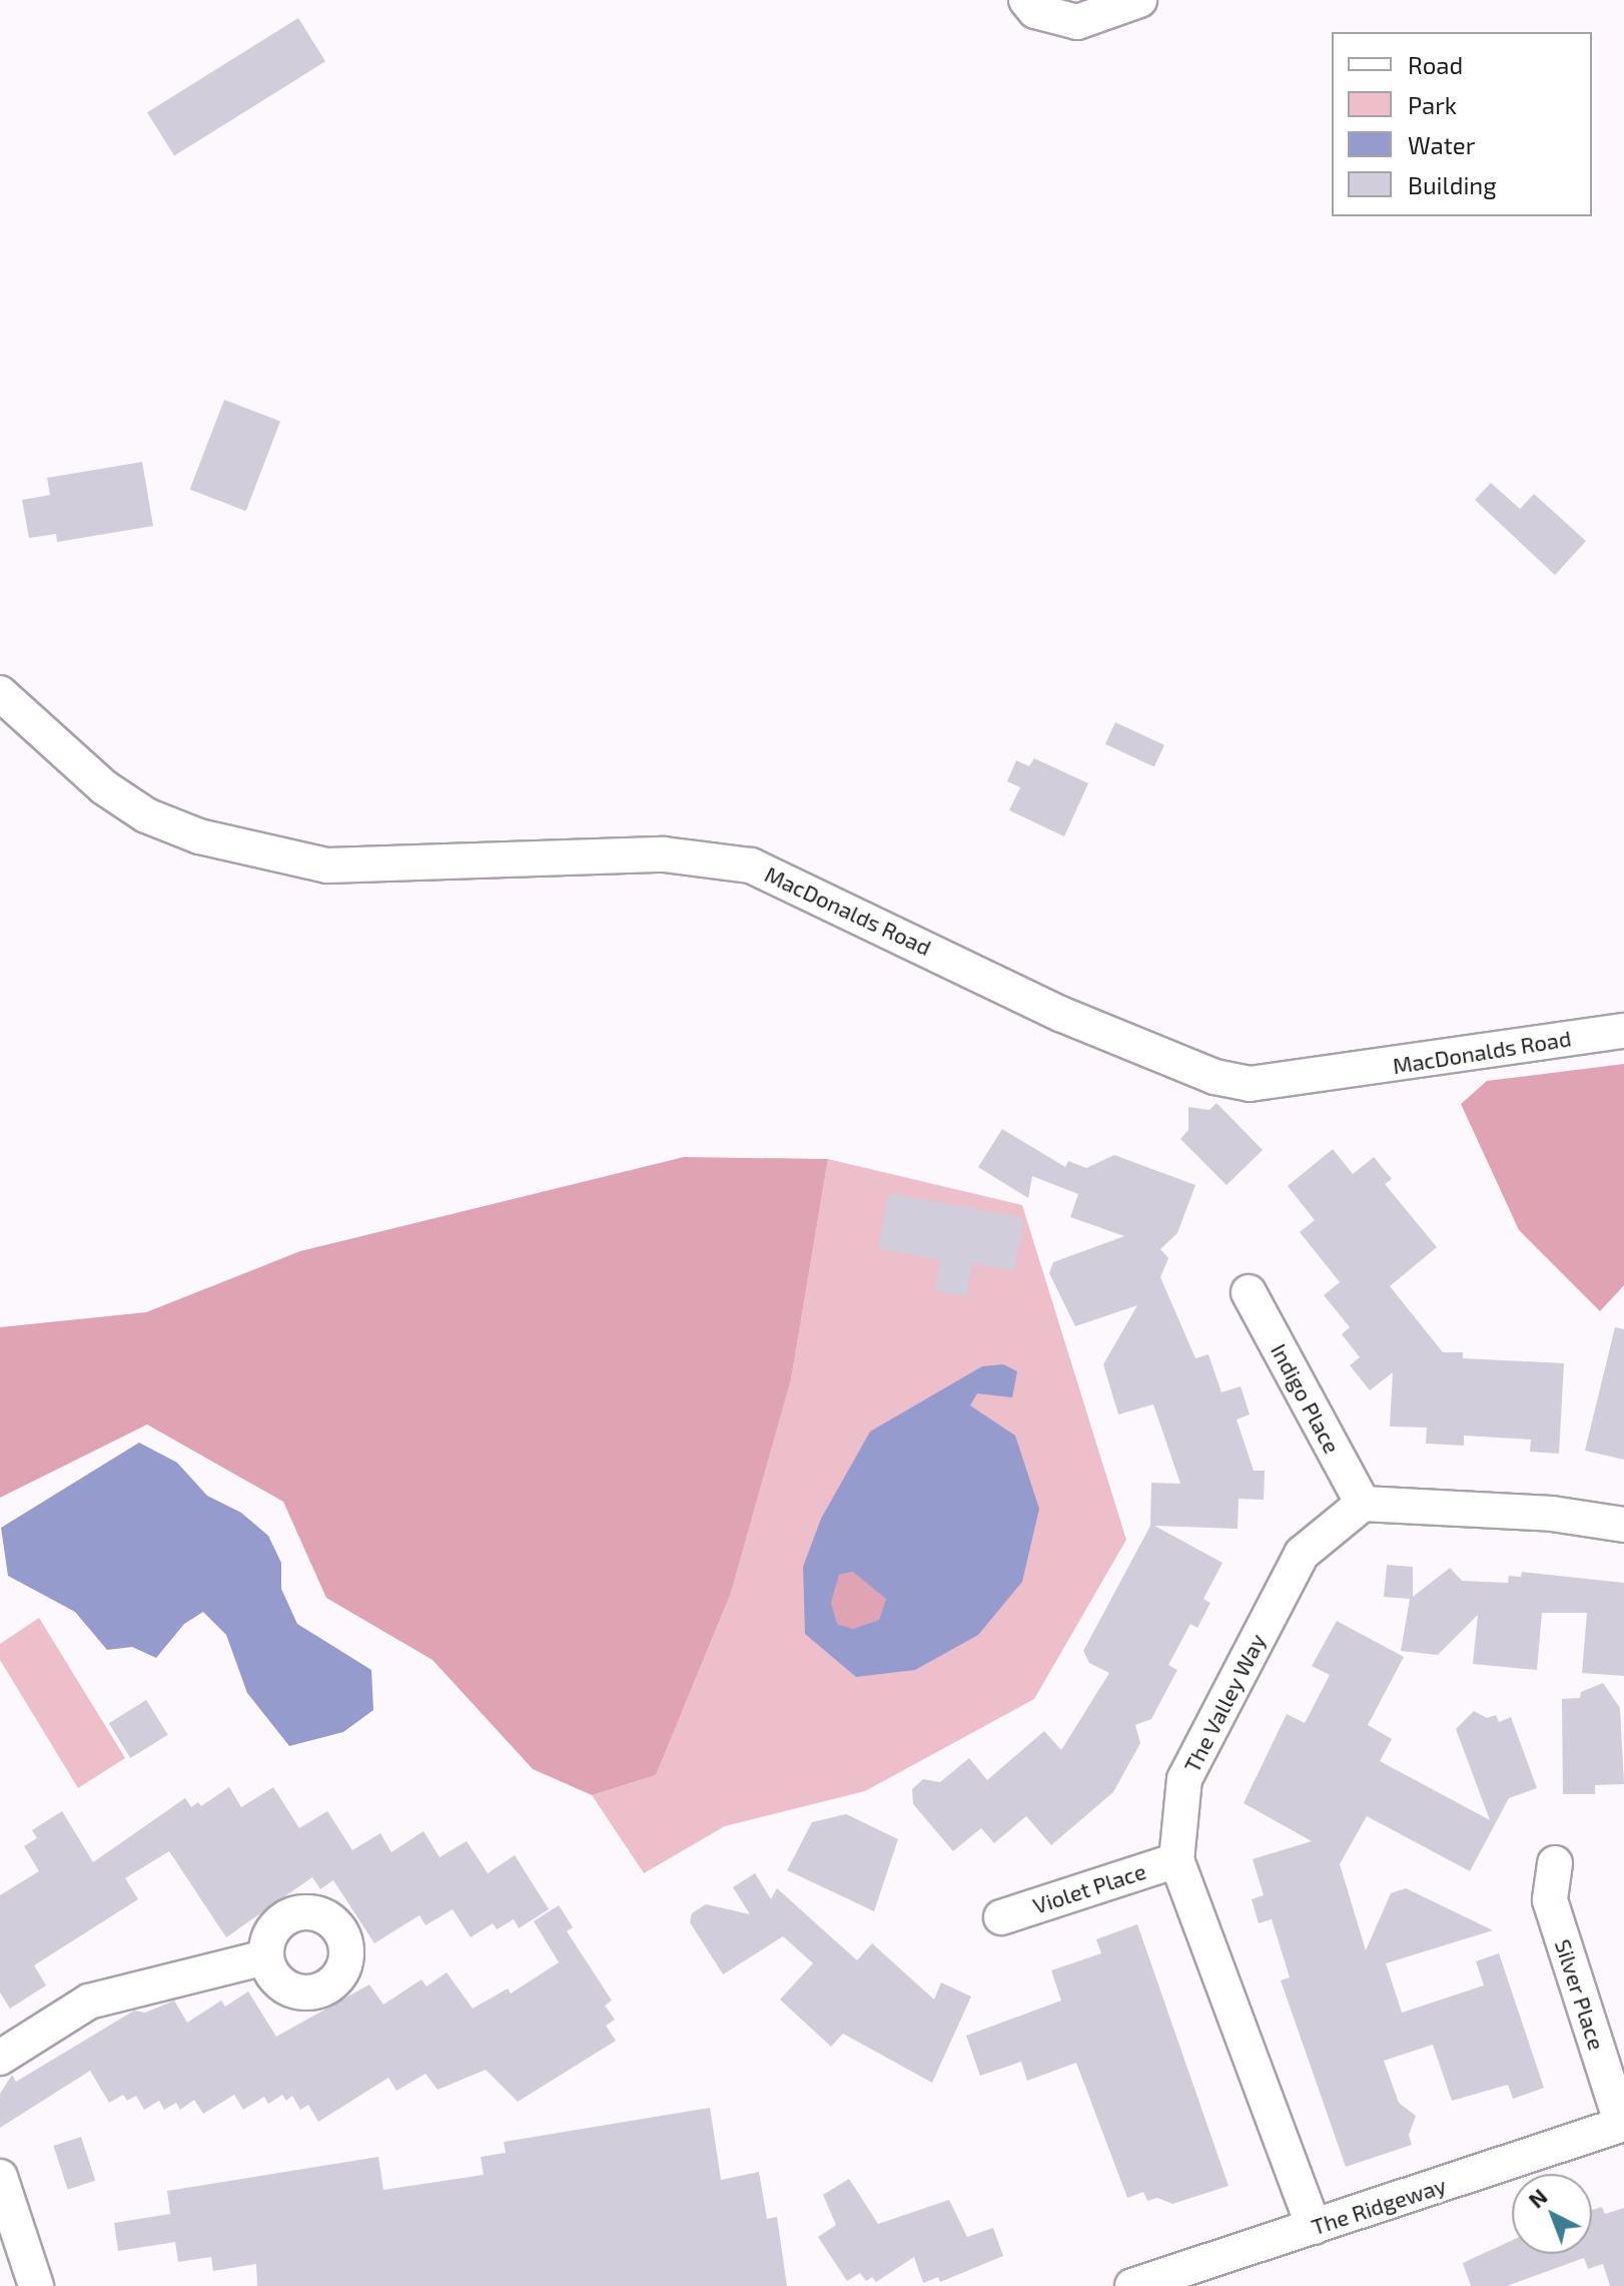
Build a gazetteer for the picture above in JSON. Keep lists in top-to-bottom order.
{
  "streets": {
    "street": [
      "MacDonalds Road",
      "Indigo Place",
      "The Valley Way",
      "Violet Place",
      "Silver Place",
      "The Ridgeway"
    ]
  },
  "crossings": [
    ["Indigo Place", "The Valley Way"],
    ["The Valley Way", "Violet Place"],
    ["The Valley Way", "The Ridgeway"],
    ["Silver Place", "The Ridgeway"]
  ],
  "legend": [
    "Road",
    "Park",
    "Water",
    "Building"
  ],
  "north": "top left"
}
